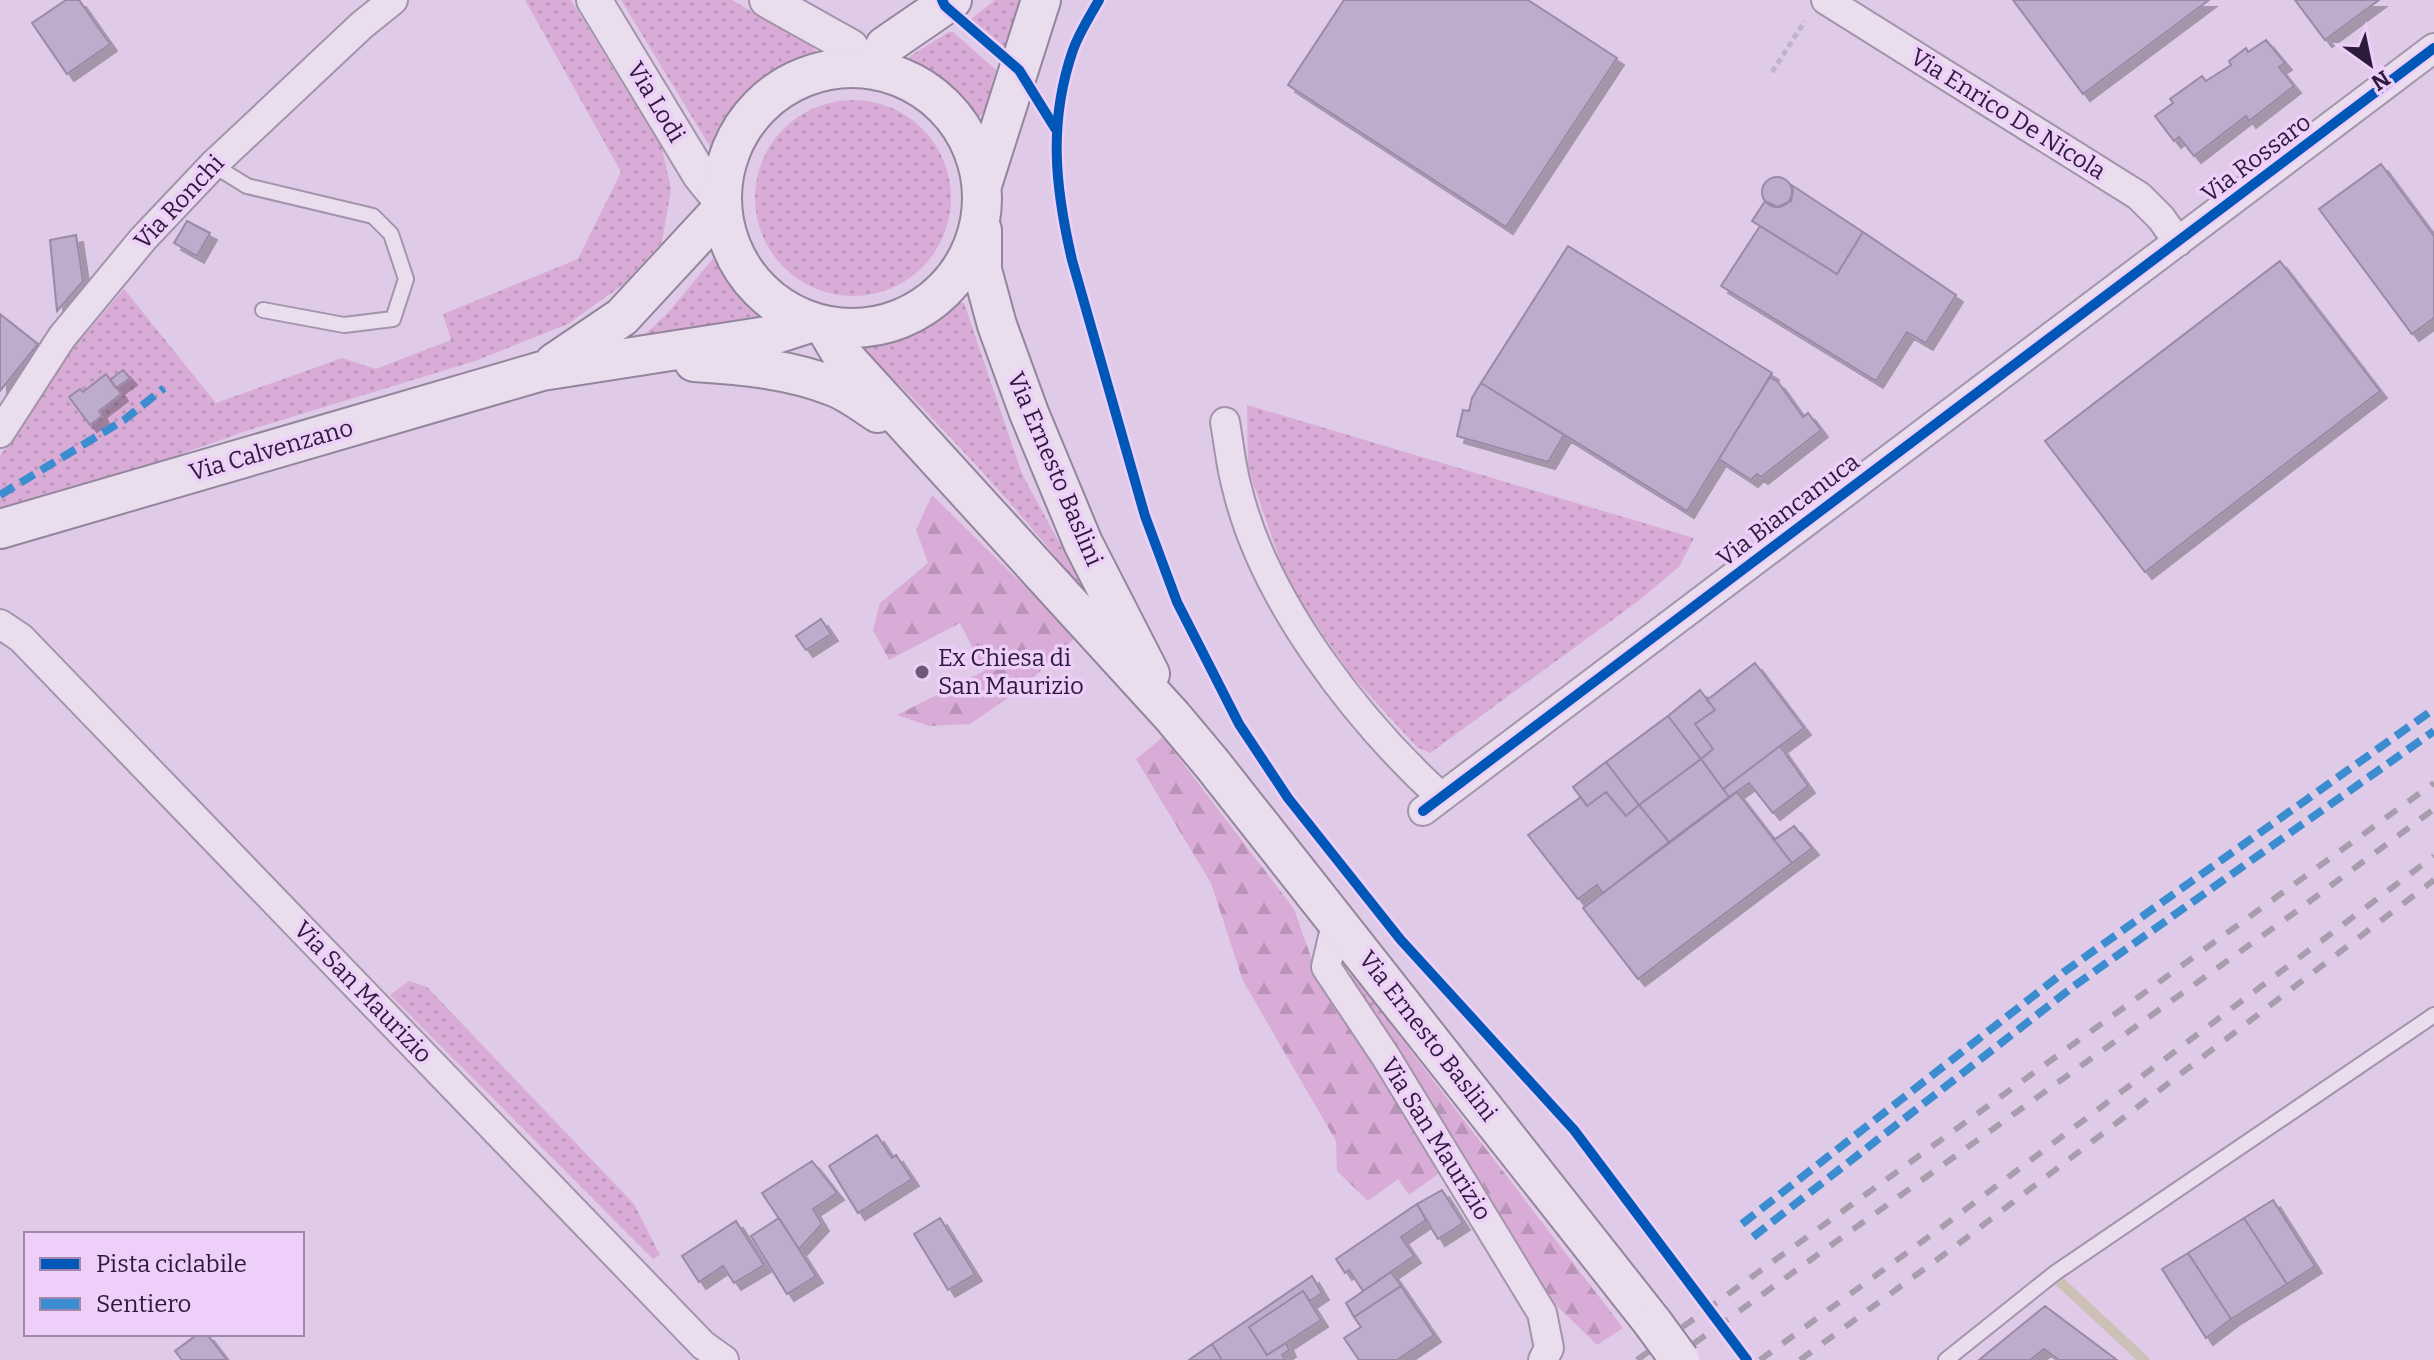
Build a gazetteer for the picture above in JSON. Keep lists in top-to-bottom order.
{
  "streets": {
    "main road": ["Via Calvenzano", "Via Ernesto Baslini"],
    "street": [
      "Via Lodi",
      "Via Enrico De Nicola",
      "Via Rossaro",
      "Via Ronchi",
      "Via Biancanuca",
      "Via San Maurizio"
    ]
  },
  "crossings": [
    ["Via Lodi", "Via Calvenzano"],
    ["Via Lodi", "Via Ernesto Baslini"],
    ["Via Enrico De Nicola", "Via Rossaro"],
    ["Via Enrico De Nicola", "Via Biancanuca"],
    ["Via Rossaro", "Via Biancanuca"],
    ["Via Calvenzano", "Via Ernesto Baslini"],
    ["Via Ernesto Baslini", "Via San Maurizio"]
  ],
  "places": ["Ex Chiesa di San Maurizio"],
  "legend": ["Pista ciclabile", "Sentiero"],
  "north": "bottom right"
}
